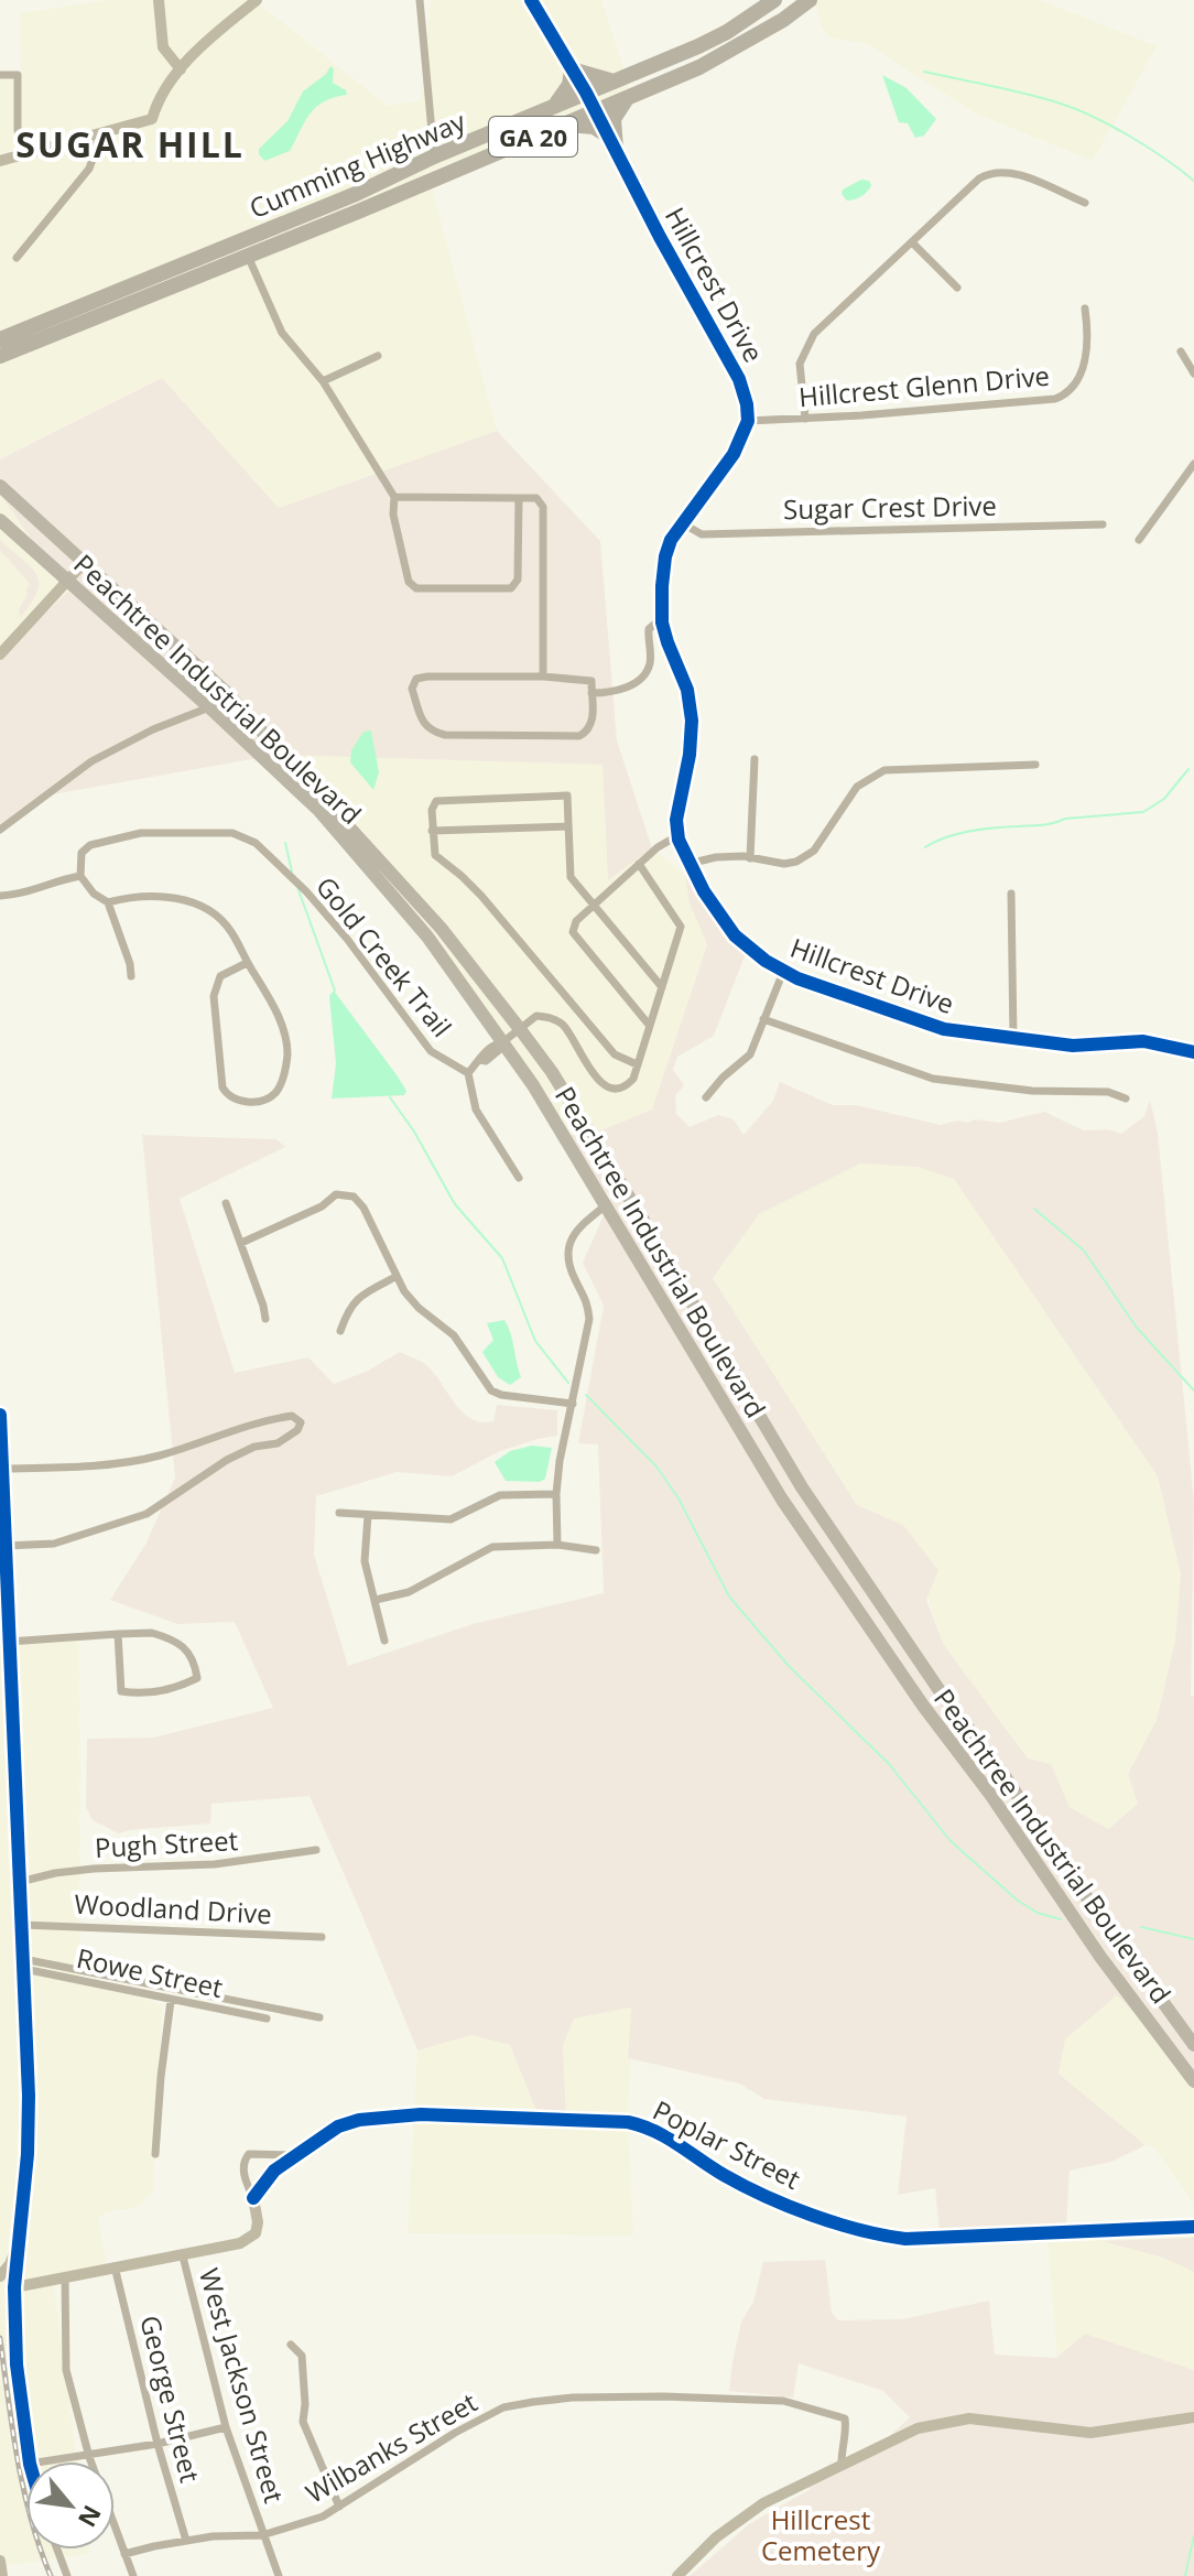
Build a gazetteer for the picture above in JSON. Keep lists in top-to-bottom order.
{
  "streets": {
    "highway": ["GA 20", "Cumming Highway"],
    "main road": ["Peachtree Industrial Boulevard"],
    "street": [
      "Hillcrest Drive",
      "Hillcrest Glenn Drive",
      "Sugar Crest Drive",
      "Gold Creek Trail",
      "Pugh Street",
      "Woodland Drive",
      "Rowe Street",
      "Poplar Street",
      "West Jackson Street",
      "George Street",
      "Wilbanks Street"
    ]
  },
  "crossings": [
    ["Cumming Highway", "Hillcrest Drive"],
    ["Hillcrest Drive", "Hillcrest Glenn Drive"],
    ["Hillcrest Drive", "Sugar Crest Drive"],
    ["Peachtree Industrial Boulevard", "Gold Creek Trail"],
    ["West Jackson Street", "Wilbanks Street"],
    ["George Street", "Wilbanks Street"]
  ],
  "districts": ["SUGAR HILL"],
  "parks": ["Hillcrest Cemetery"],
  "north": "bottom right"
}
